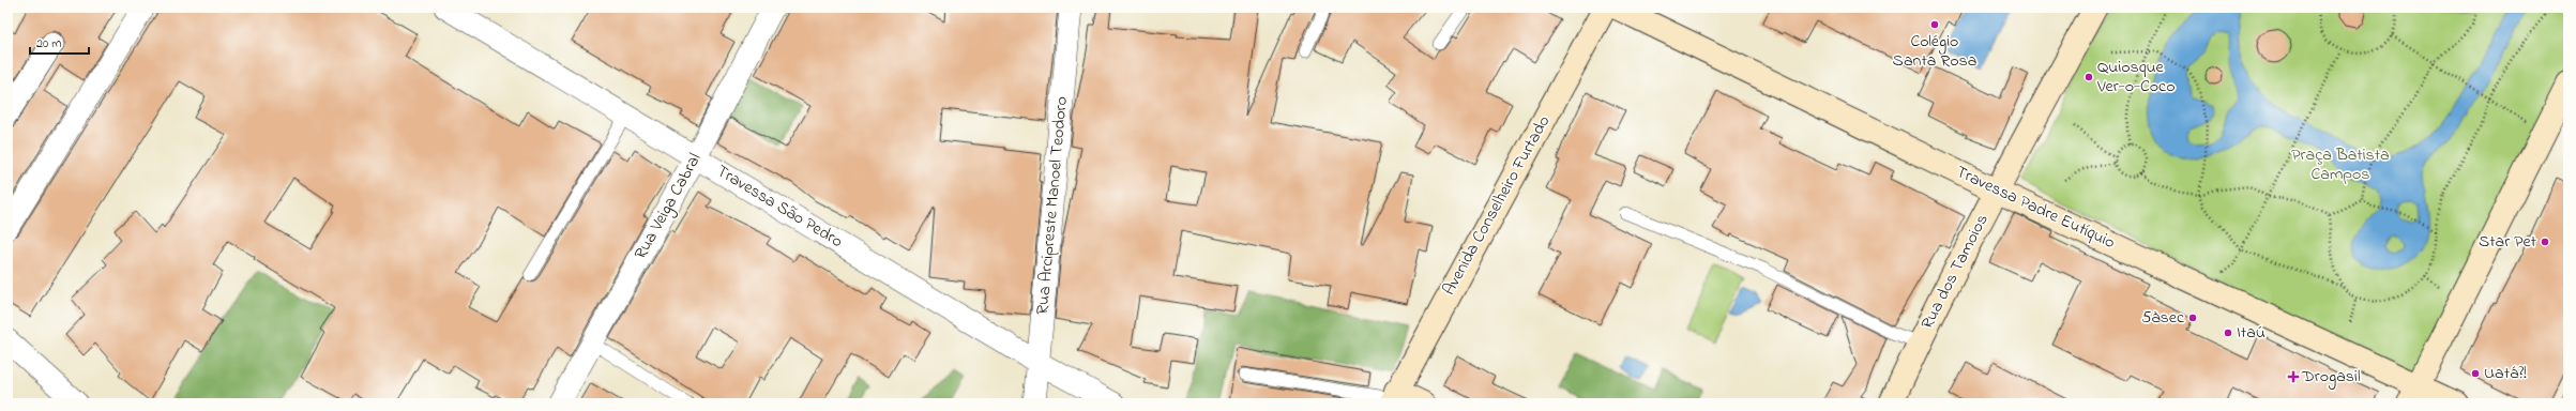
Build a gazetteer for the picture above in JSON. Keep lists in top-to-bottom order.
{
  "streets": {
    "main road": ["Avenida Conselheiro Furtado", "Travessa Padre Eutíquio", "Rua dos Tamoios"],
    "street": ["Rua Arcipreste Manoel Teodoro", "Rua Veiga Cabral", "Travessa São Pedro"]
  },
  "crossings": [
    ["Rua Arcipreste Manoel Teodoro", "Travessa São Pedro"],
    ["Rua Veiga Cabral", "Travessa São Pedro"],
    ["Travessa Padre Eutíquio", "Rua dos Tamoios"]
  ],
  "parks": ["Praça Batista Campos"],
  "places": {
    "other": [
      "Colégio Santa Rosa",
      "Quiosque Ver-o-Coco",
      "Star Pet",
      "5àsec",
      "Itaú",
      "Uatá?!"
    ],
    "health": ["Drogasil"]
  },
  "scale_bar": "20 m"
}
